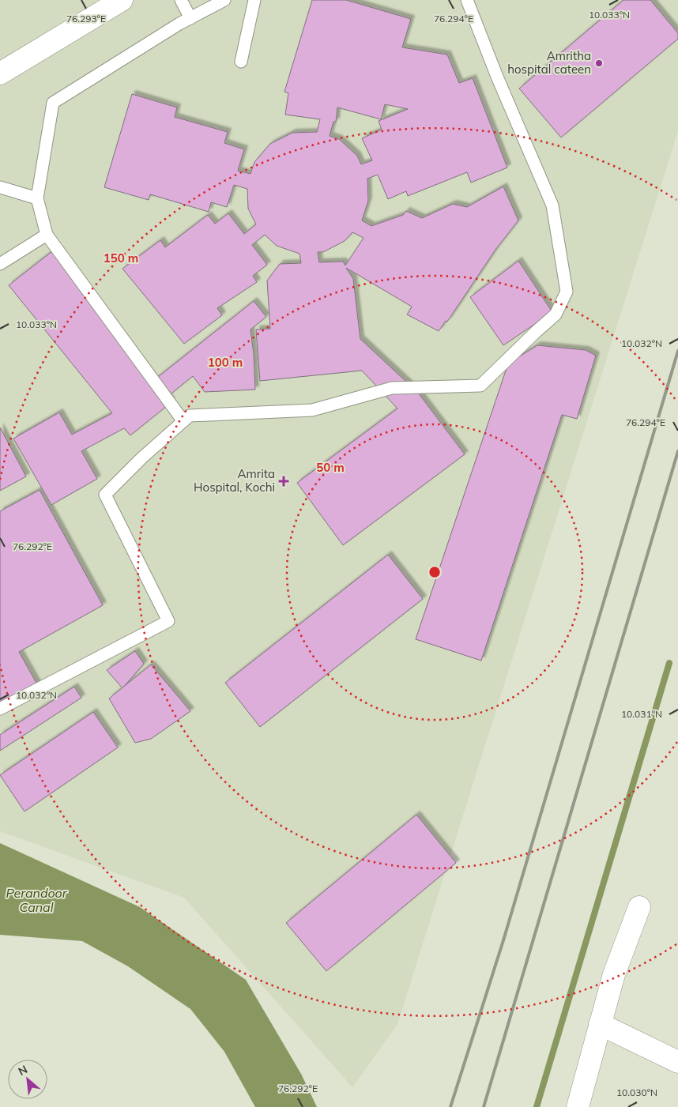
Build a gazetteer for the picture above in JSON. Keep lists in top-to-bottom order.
{
  "water": ["Perandoor Canal"],
  "places": {
    "other": ["Amritha hospital cateen"],
    "health": ["Amrita Hospital, Kochi"]
  },
  "north": "top left",
  "coordinates": [
    "10.033°N",
    "76.293°E",
    "76.294°E",
    "10.032°N",
    "76.292°E",
    "10.031°N",
    "10.030°N"
  ],
  "rings": ["150 m", "100 m", "50 m"]
}
